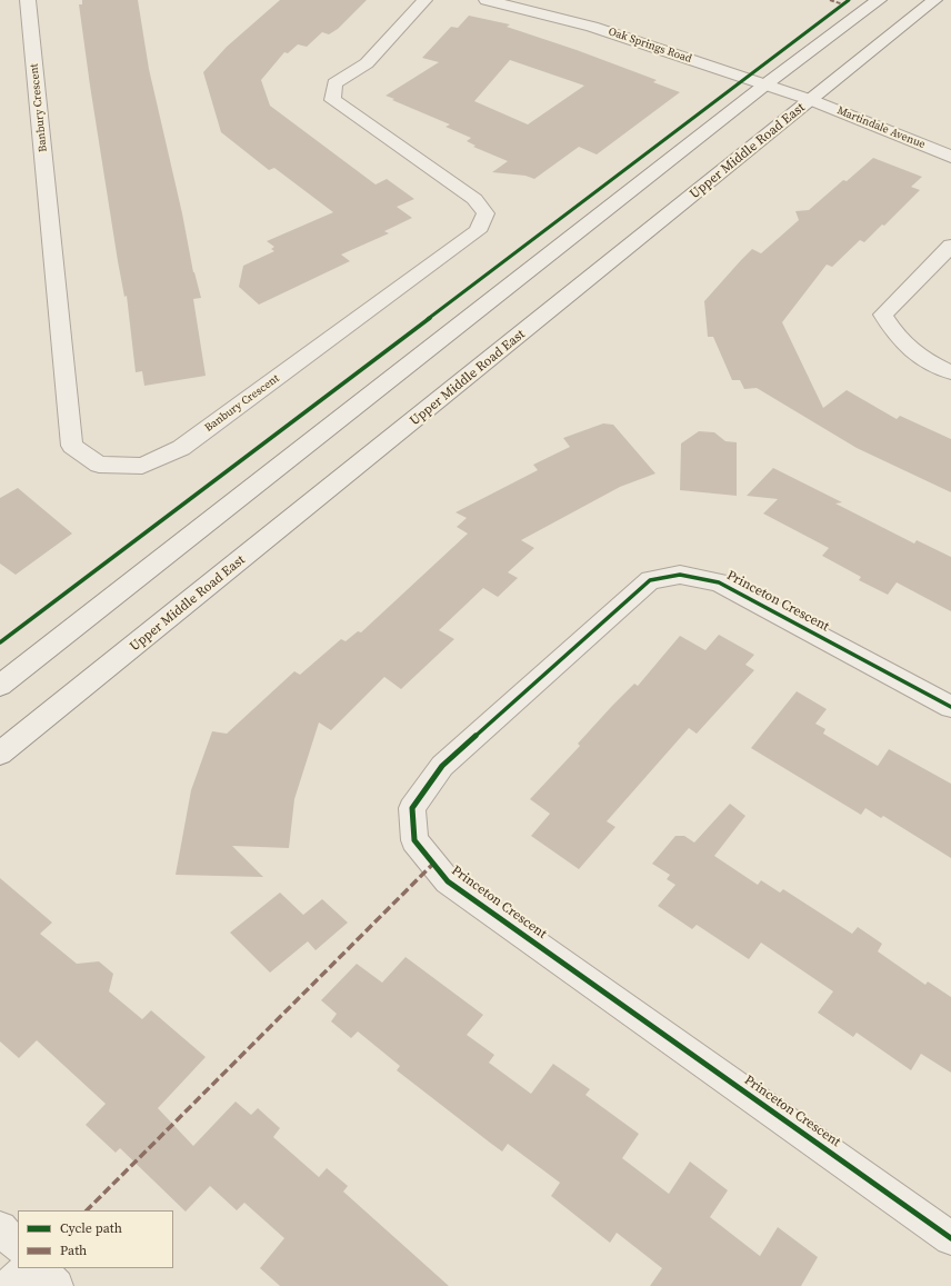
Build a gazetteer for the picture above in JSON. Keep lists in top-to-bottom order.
{
  "streets": {
    "street": [
      "Oak Springs Road",
      "Banbury Crescent",
      "Martindale Avenue",
      "Upper Middle Road East",
      "Princeton Crescent"
    ]
  },
  "crossings": [
    ["Oak Springs Road", "Martindale Avenue"],
    ["Oak Springs Road", "Upper Middle Road East"],
    ["Martindale Avenue", "Upper Middle Road East"]
  ],
  "legend": ["Cycle path", "Path"]
}
